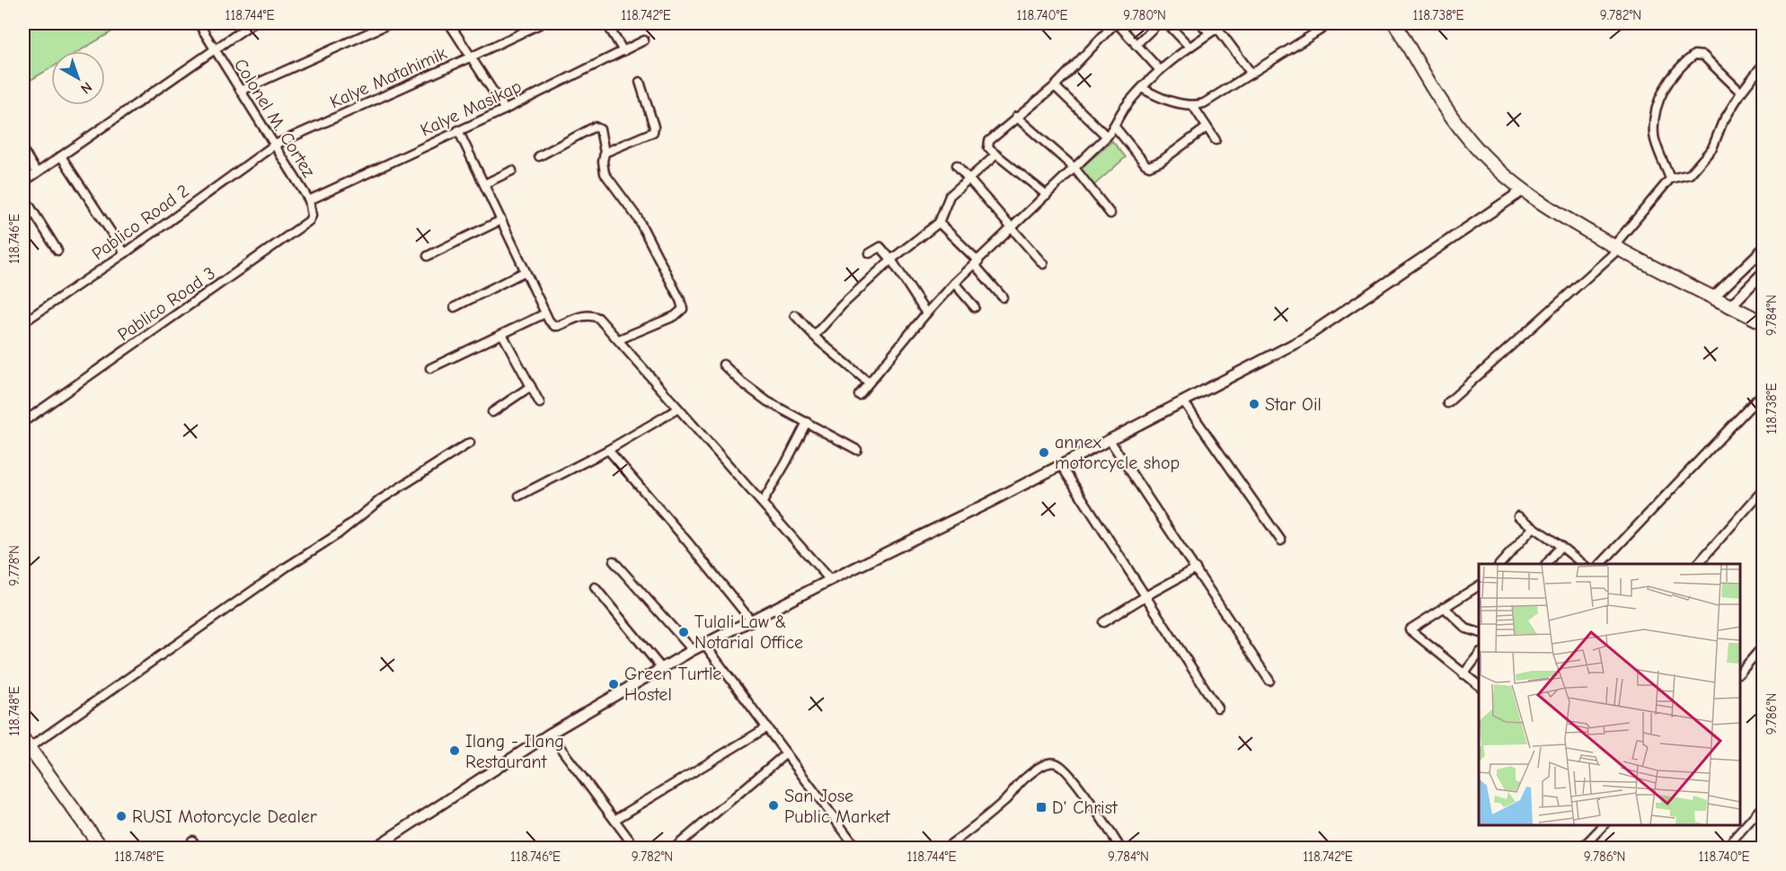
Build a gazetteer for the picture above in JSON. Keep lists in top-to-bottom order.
{
  "streets": {
    "street": [
      "Kalye Matahimik",
      "Kalye Masikap",
      "Colonel M. Cortez",
      "Pablico Road 2",
      "Pablico Road 3"
    ]
  },
  "crossings": [
    ["Kalye Matahimik", "Colonel M. Cortez"],
    ["Kalye Matahimik", "Pablico Road 2"],
    ["Kalye Masikap", "Colonel M. Cortez"],
    ["Kalye Masikap", "Pablico Road 3"],
    ["Colonel M. Cortez", "Pablico Road 2"],
    ["Colonel M. Cortez", "Pablico Road 3"]
  ],
  "places": {
    "other": [
      "Star Oil",
      "annex motorcycle shop",
      "Tulali Law & Notarial Office",
      "Green Turtle Hostel",
      "Ilang - Ilang Restaurant",
      "San Jose Public Market",
      "RUSI Motorcycle Dealer"
    ],
    "transit": ["D' Christ"]
  },
  "north": "bottom right",
  "coordinates": [
    "118.744°E",
    "118.742°E",
    "118.740°E",
    "9.780°N",
    "118.738°E",
    "9.782°N",
    "118.746°E",
    "9.784°N",
    "9.778°N",
    "118.748°E",
    "9.786°N"
  ]
}
